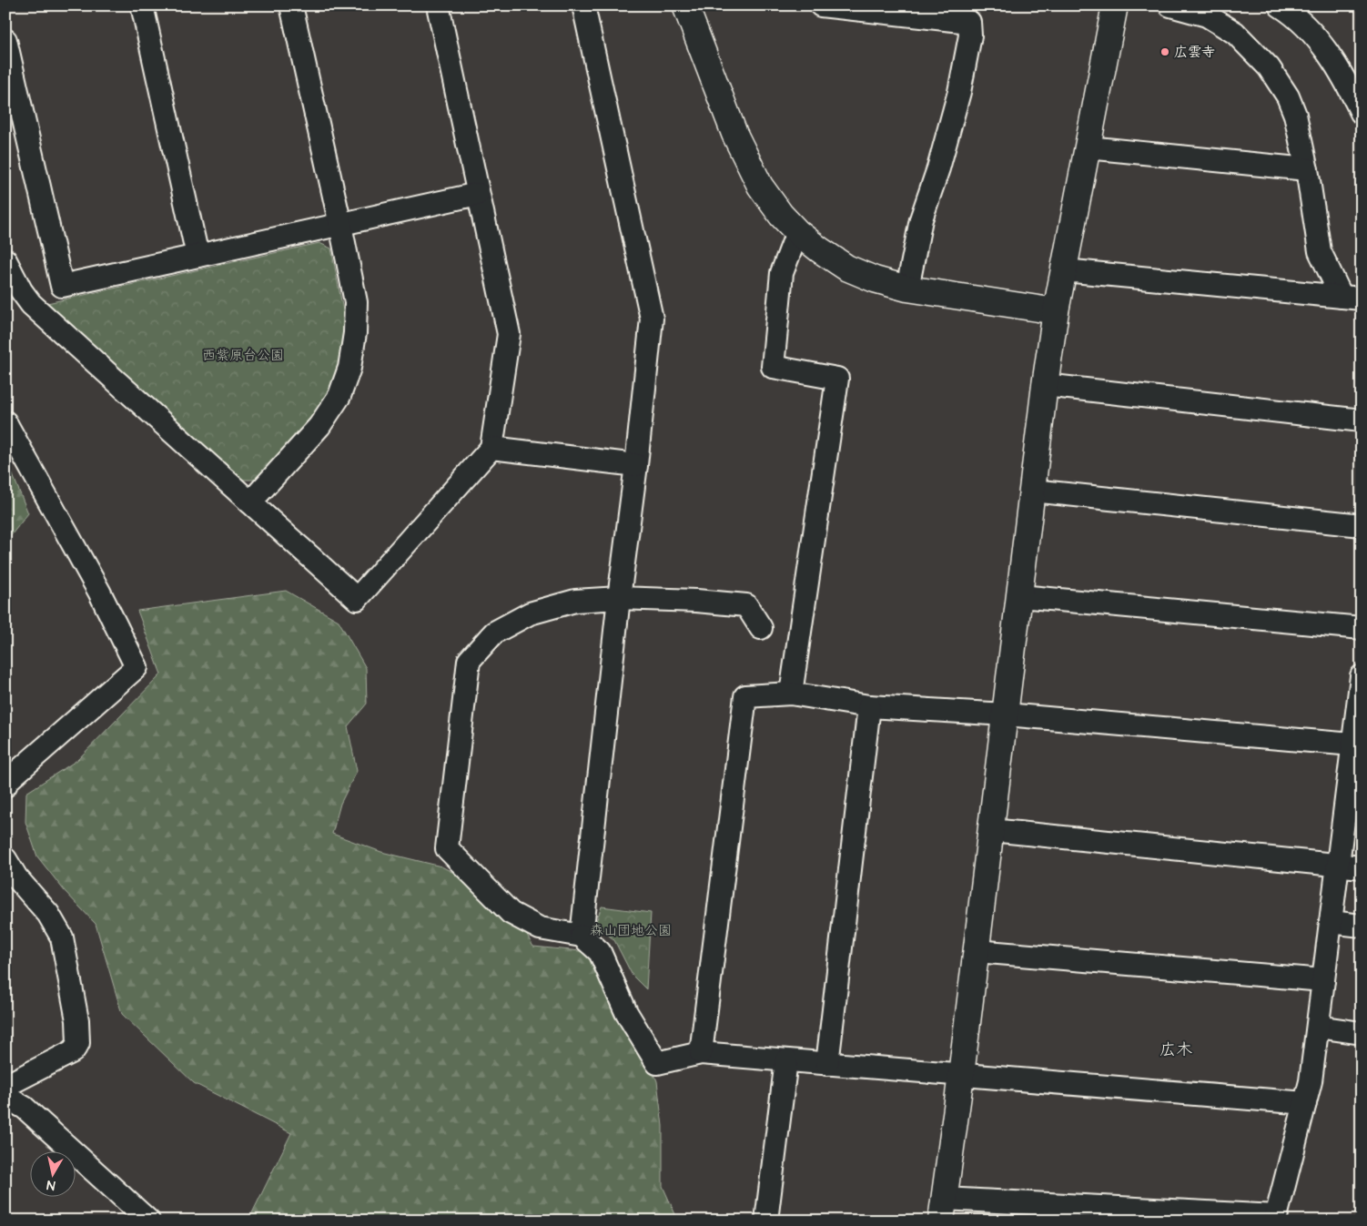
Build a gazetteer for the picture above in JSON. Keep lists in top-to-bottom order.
{
  "districts": ["広木"],
  "parks": ["西紫原台公園", "森山団地公園"],
  "places": ["広雲寺"],
  "north": "bottom"
}
